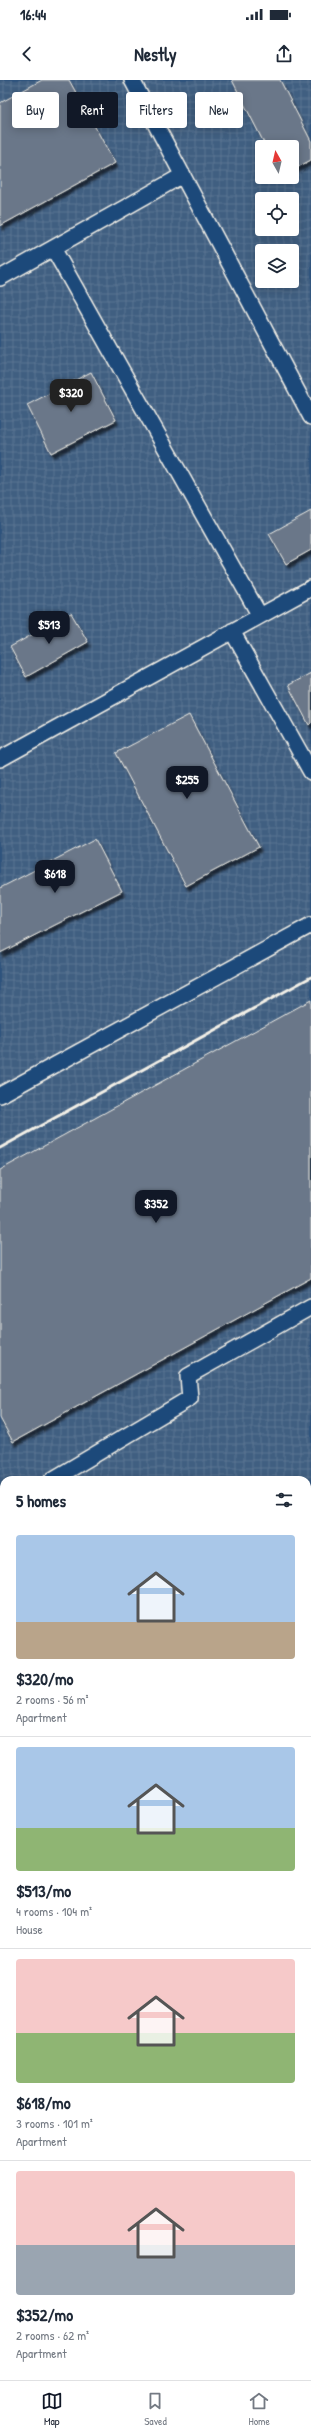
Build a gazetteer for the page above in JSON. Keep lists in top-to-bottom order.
{
  "north": "top",
  "page": {
    "status": "16:44",
    "header": "Nestly",
    "chip": [
      "Buy",
      "Rent",
      "Filters",
      "New"
    ],
    "price": [
      "$320",
      "$513",
      "$255",
      "$618",
      "$352"
    ],
    "heading": "5 homes",
    "list": [
      {
        "name": "$320/mo",
        "note": "2 rooms · 56 m² · Apartment"
      },
      {
        "name": "$513/mo",
        "note": "4 rooms · 104 m² · House"
      },
      {
        "name": "$618/mo",
        "note": "3 rooms · 101 m² · Apartment"
      },
      {
        "name": "$352/mo",
        "note": "2 rooms · 62 m² · Apartment"
      }
    ],
    "tabs": ["Map", "Saved", "Home"]
  }
}
